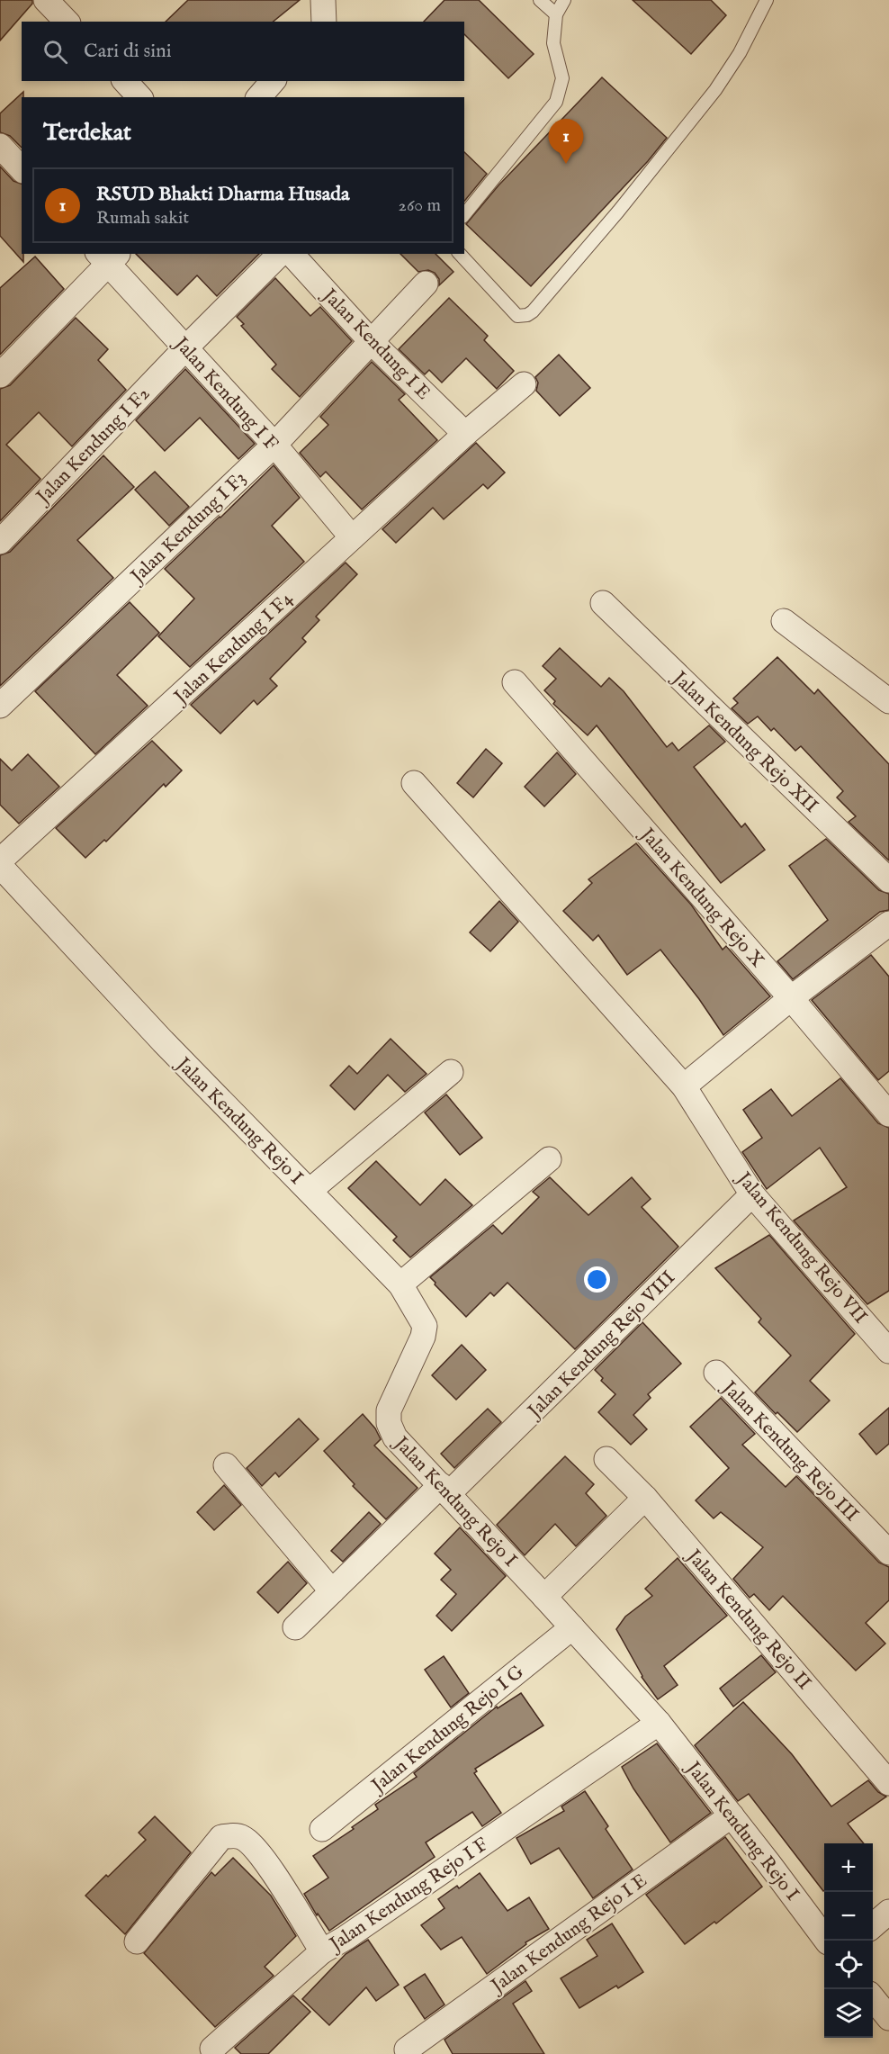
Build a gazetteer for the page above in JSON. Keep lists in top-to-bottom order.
{
  "streets": {
    "street": [
      "Jalan Kendung I E",
      "Jalan Kendung I F",
      "Jalan Kendung I F2",
      "Jalan Kendung I F3",
      "Jalan Kendung I F4",
      "Jalan Kendung Rejo XII",
      "Jalan Kendung Rejo X",
      "Jalan Kendung Rejo I",
      "Jalan Kendung Rejo VII",
      "Jalan Kendung Rejo VIII",
      "Jalan Kendung Rejo III",
      "Jalan Kendung Rejo II",
      "Jalan Kendung Rejo I G",
      "Jalan Kendung Rejo I F",
      "Jalan Kendung Rejo I E"
    ]
  },
  "crossings": [
    ["Jalan Kendung I E", "Jalan Kendung I F3"],
    ["Jalan Kendung I E", "Jalan Kendung I F4"],
    ["Jalan Kendung I F", "Jalan Kendung I F2"],
    ["Jalan Kendung I F", "Jalan Kendung I F3"],
    ["Jalan Kendung I F", "Jalan Kendung I F4"],
    ["Jalan Kendung Rejo I", "Jalan Kendung Rejo VIII"],
    ["Jalan Kendung Rejo I", "Jalan Kendung Rejo I G"],
    ["Jalan Kendung Rejo I", "Jalan Kendung Rejo I F"],
    ["Jalan Kendung Rejo I", "Jalan Kendung Rejo I E"],
    ["Jalan Kendung Rejo VII", "Jalan Kendung Rejo VIII"]
  ],
  "page": {
    "search": "Cari di sini",
    "heading": "Terdekat",
    "pins": "1",
    "list": [
      {
        "mark": "1",
        "name": "RSUD Bhakti Dharma Husada",
        "note": "Rumah sakit",
        "value": "260 m"
      }
    ],
    "map_buttons": ["+", "−"]
  }
}
